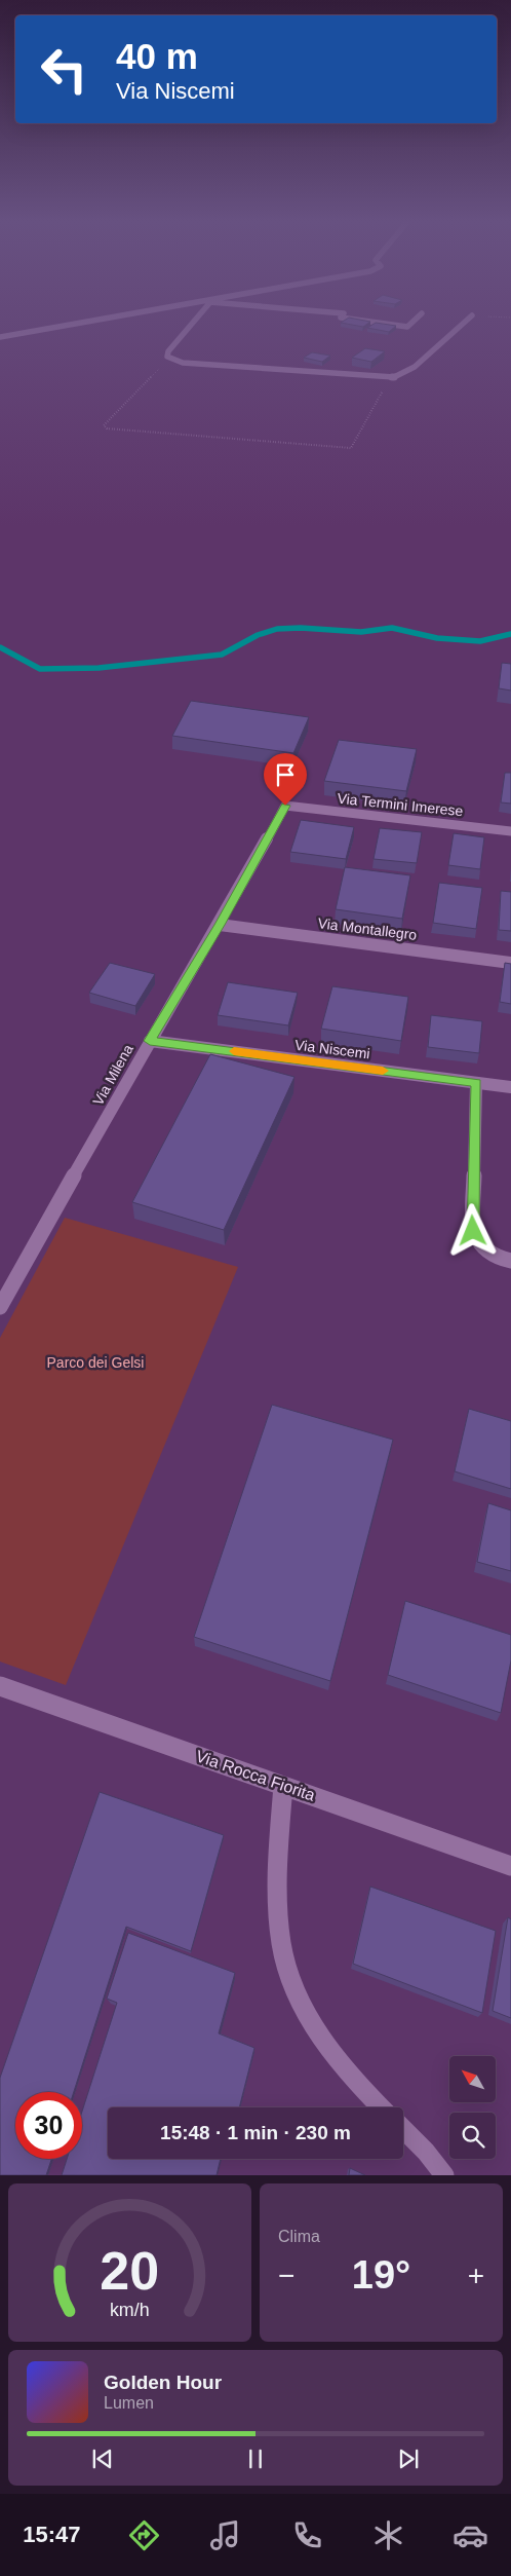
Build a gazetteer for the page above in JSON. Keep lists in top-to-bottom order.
{
  "streets": {
    "street": [
      "Via Termini Imerese",
      "Via Montallegro",
      "Via Niscemi",
      "Via Milena",
      "Via Rocca Fiorita"
    ]
  },
  "crossings": [
    ["Via Termini Imerese", "Via Milena"],
    ["Via Montallegro", "Via Milena"],
    ["Via Niscemi", "Via Milena"]
  ],
  "parks": ["Parco dei Gelsi"],
  "north": "top left",
  "page": {
    "turn": ["40 m", "Via Niscemi"],
    "limit": "30",
    "trip": "15:48 · 1 min · 230 m",
    "tile": "Clima",
    "heat": ["−", "19°", "+"],
    "song": ["Golden Hour", "Lumen"],
    "tabs": "15:47",
    "gauge": ["20", "km/h"]
  }
}
